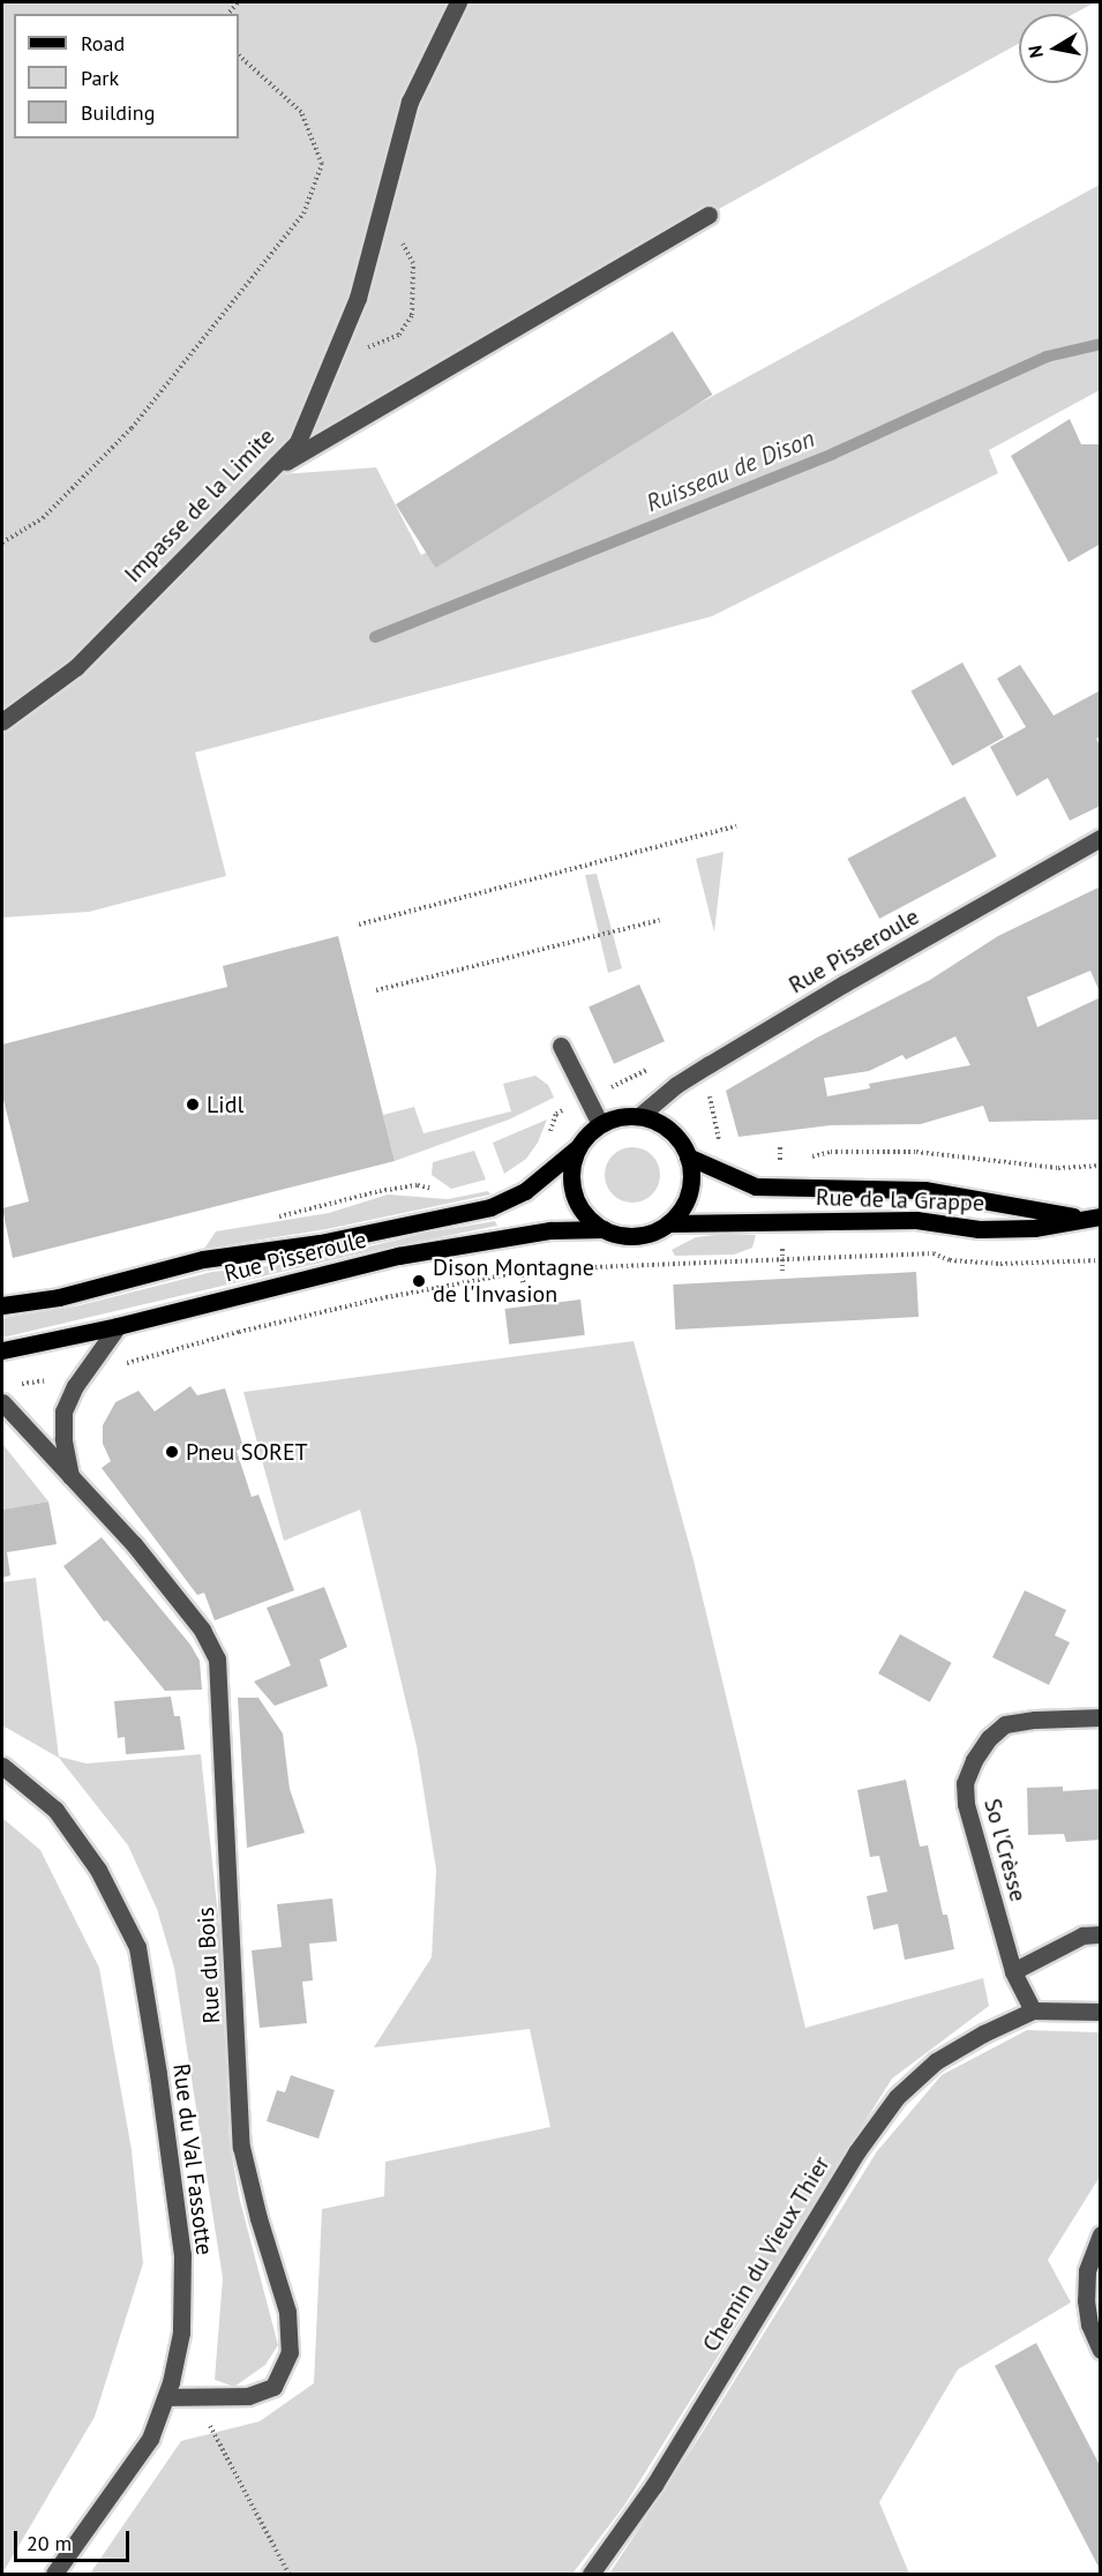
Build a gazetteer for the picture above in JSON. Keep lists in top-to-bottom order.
{
  "streets": {
    "main road": ["Rue Pisseroule", "Rue de la Grappe"],
    "street": [
      "Impasse de la Limite",
      "So l'Crèsse",
      "Rue du Bois",
      "Rue du Val Fassotte",
      "Chemin du Vieux Thier"
    ]
  },
  "crossings": [
    ["Rue Pisseroule", "Rue de la Grappe"],
    ["So l'Crèsse", "Chemin du Vieux Thier"],
    ["Rue du Bois", "Rue du Val Fassotte"]
  ],
  "water": ["Ruisseau de Dison"],
  "places": ["Lidl", "Dison Montagne de l'Invasion", "Pneu SORET"],
  "legend": ["Road", "Park", "Building"],
  "scale_bar": "20 m",
  "north": "left"
}
